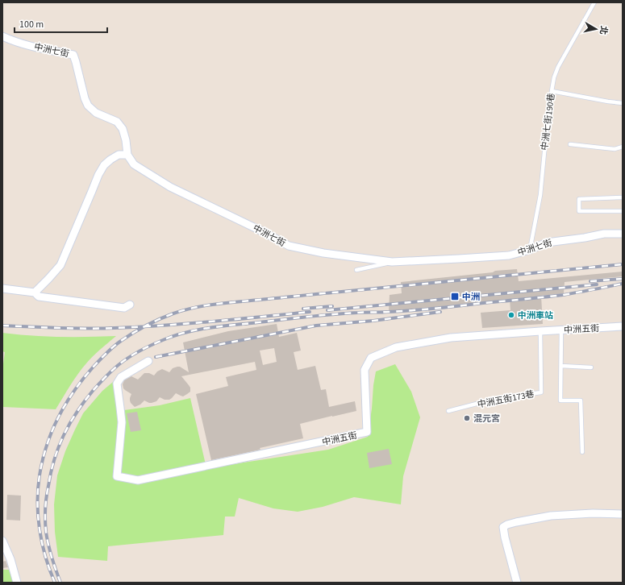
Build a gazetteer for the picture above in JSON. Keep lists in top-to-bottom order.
{
  "streets": {
    "street": ["中洲七街", "中洲五街"],
    "lane": ["中洲七街190巷", "中洲五街173巷"]
  },
  "crossings": [
    ["中洲七街", "中洲七街190巷"],
    ["中洲五街", "中洲五街173巷"]
  ],
  "places": {
    "transit": ["中洲"],
    "other": ["中洲車站", "混元宮"]
  },
  "scale_bar": "100 m",
  "north": "right"
}
